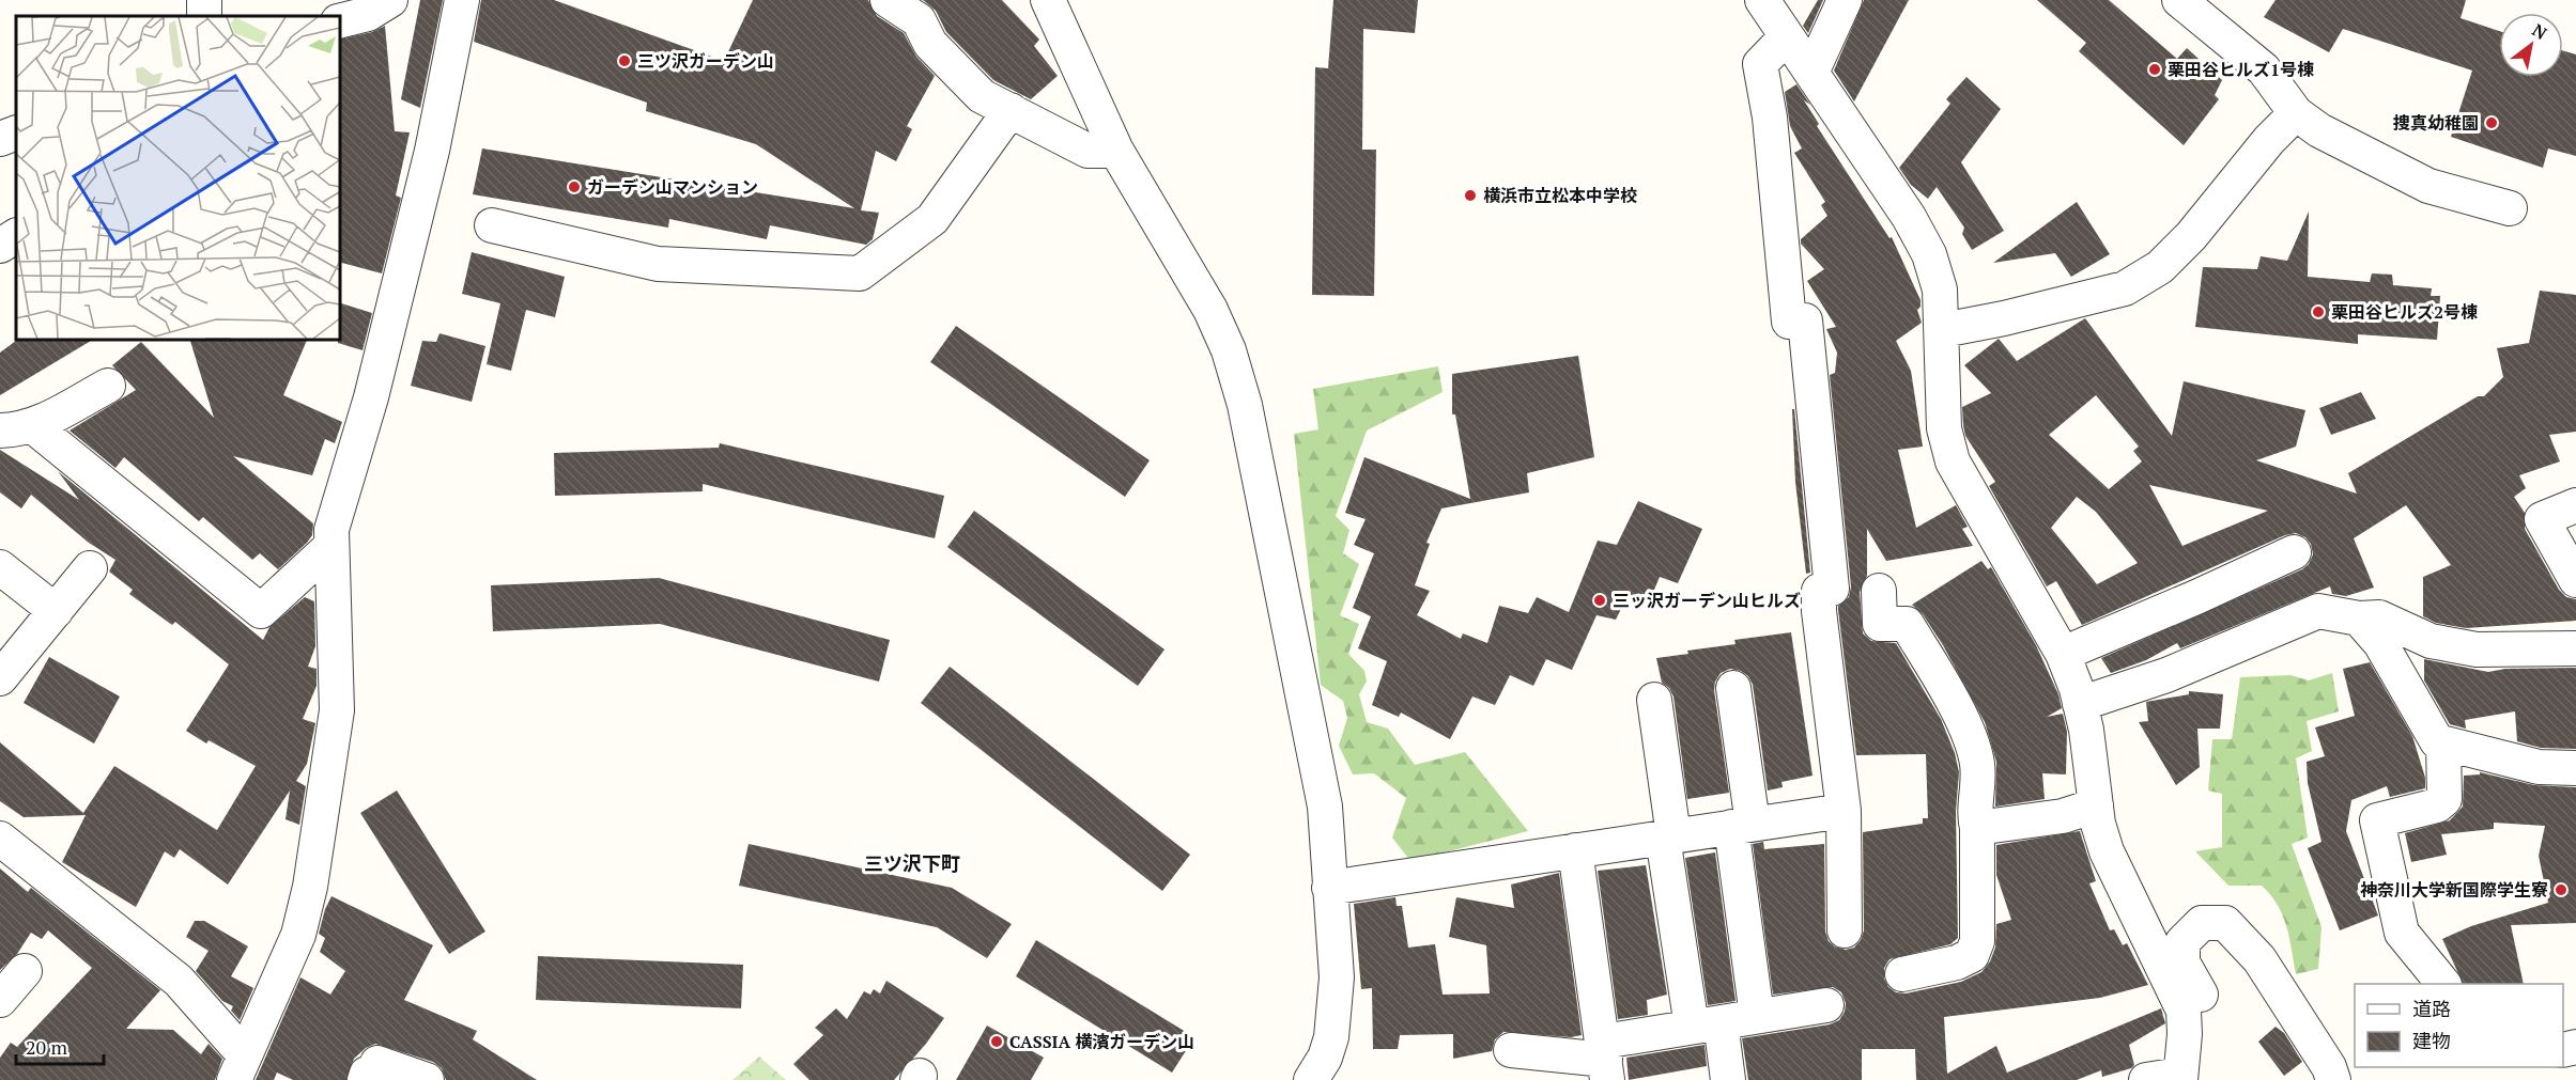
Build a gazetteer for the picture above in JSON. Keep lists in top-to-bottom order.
{
  "districts": ["三ツ沢下町"],
  "places": [
    "三ツ沢ガーデン山",
    "栗田谷ヒルズ1号棟",
    "捜真幼稚園",
    "ガーデン山マンション",
    "横浜市立松本中学校",
    "栗田谷ヒルズ2号棟",
    "三ッ沢ガーデン山ヒルズ",
    "神奈川大学新国際学生寮",
    "CASSIA 横濱ガーデン山"
  ],
  "legend": ["道路", "建物"],
  "scale_bar": "20 m",
  "north": "top right"
}
